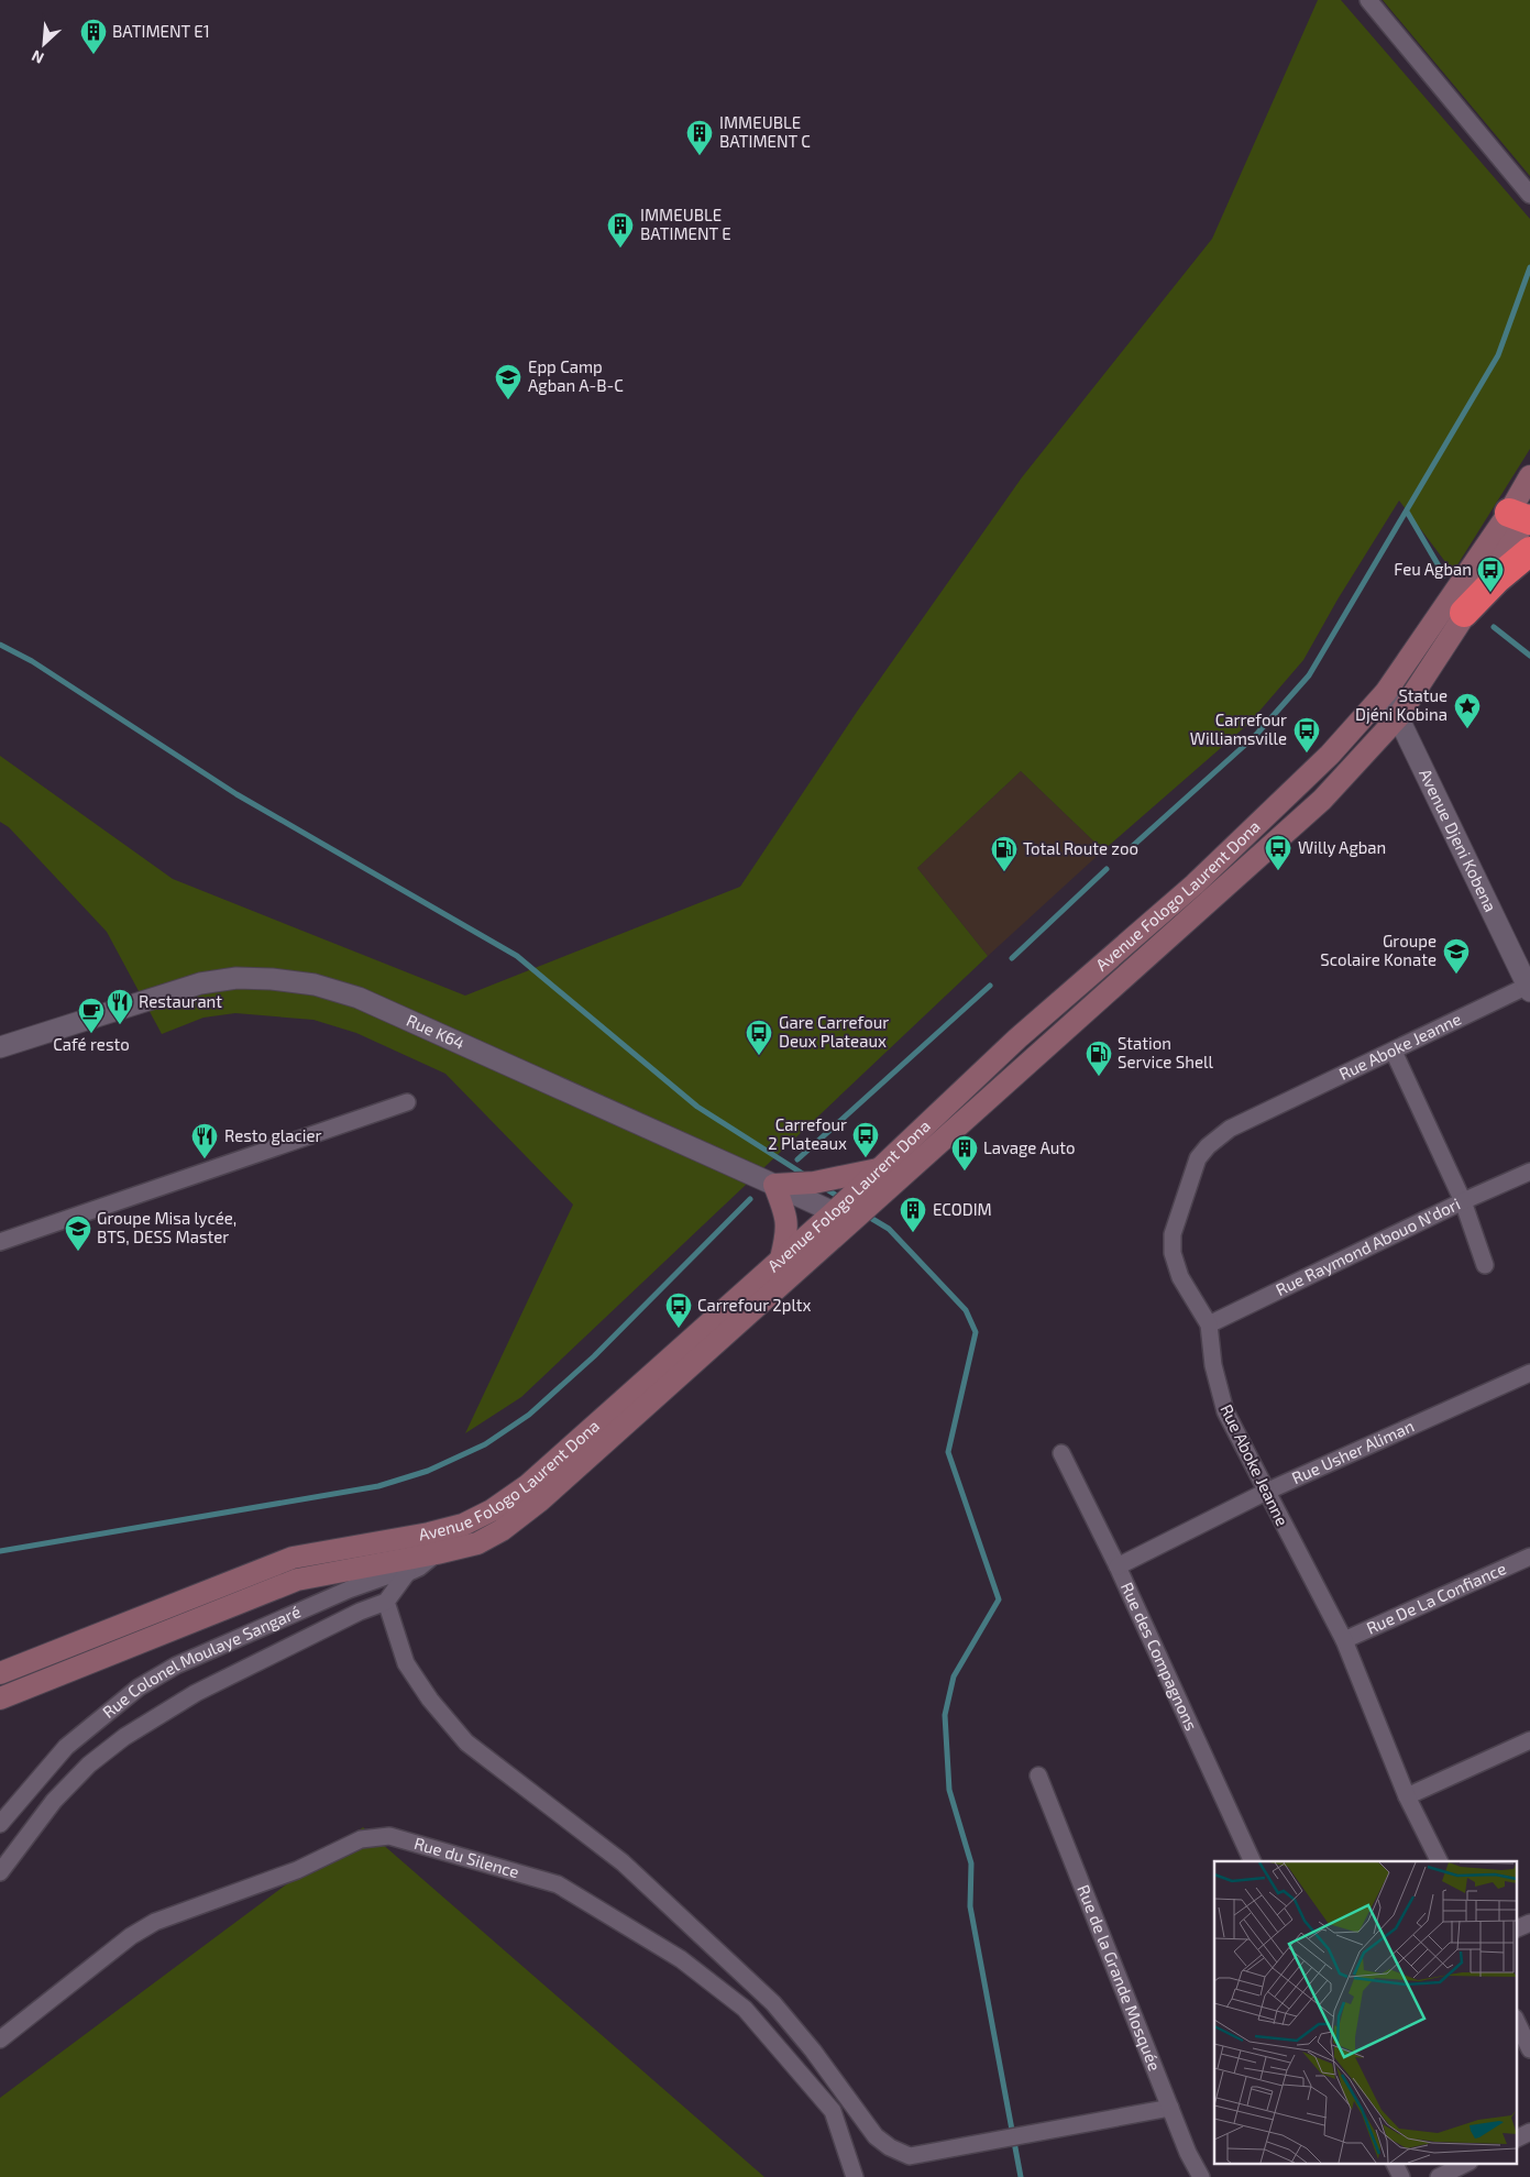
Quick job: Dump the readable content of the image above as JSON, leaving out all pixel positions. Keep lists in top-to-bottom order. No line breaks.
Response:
{"streets":{"main road":["Avenue Fologo Laurent Dona"],"street":["Avenue Djeni Kobena","Rue K64","Rue Aboke Jeanne","Rue Raymond Abouo N'dori","Rue Usher Aliman","Rue De La Confiance","Rue des Compagnons","Rue Colonel Moulaye Sangaré","Rue du Silence","Rue de la Grande Mosquée"]},"crossings":[["Avenue Djeni Kobena","Avenue Fologo Laurent Dona"],["Avenue Djeni Kobena","Rue Aboke Jeanne"],["Avenue Fologo Laurent Dona","Rue K64"],["Avenue Fologo Laurent Dona","Rue Colonel Moulaye Sangaré"],["Rue Aboke Jeanne","Rue Raymond Abouo N'dori"],["Rue Aboke Jeanne","Rue Usher Aliman"],["Rue Aboke Jeanne","Rue De La Confiance"],["Rue Usher Aliman","Rue des Compagnons"]],"places":{"building":["BATIMENT E1","IMMEUBLE BATIMENT C","IMMEUBLE BATIMENT E","Lavage Auto","ECODIM"],"school or university":["Epp Camp Agban A-B-C","Groupe Scolaire Konate","Groupe Misa lycée, BTS, DESS Master"],"bus stop":["Feu Agban","Carrefour Williamsville","Willy Agban","Gare Carrefour Deux Plateaux","Carrefour 2 Plateaux","Carrefour 2pltx"],"place":["Statue Djéni Kobina"],"fuel station":["Total Route zoo","Station Service Shell"],"restaurant":["Restaurant","Resto glacier"],"cafe":["Café resto"]},"north":"bottom left"}
